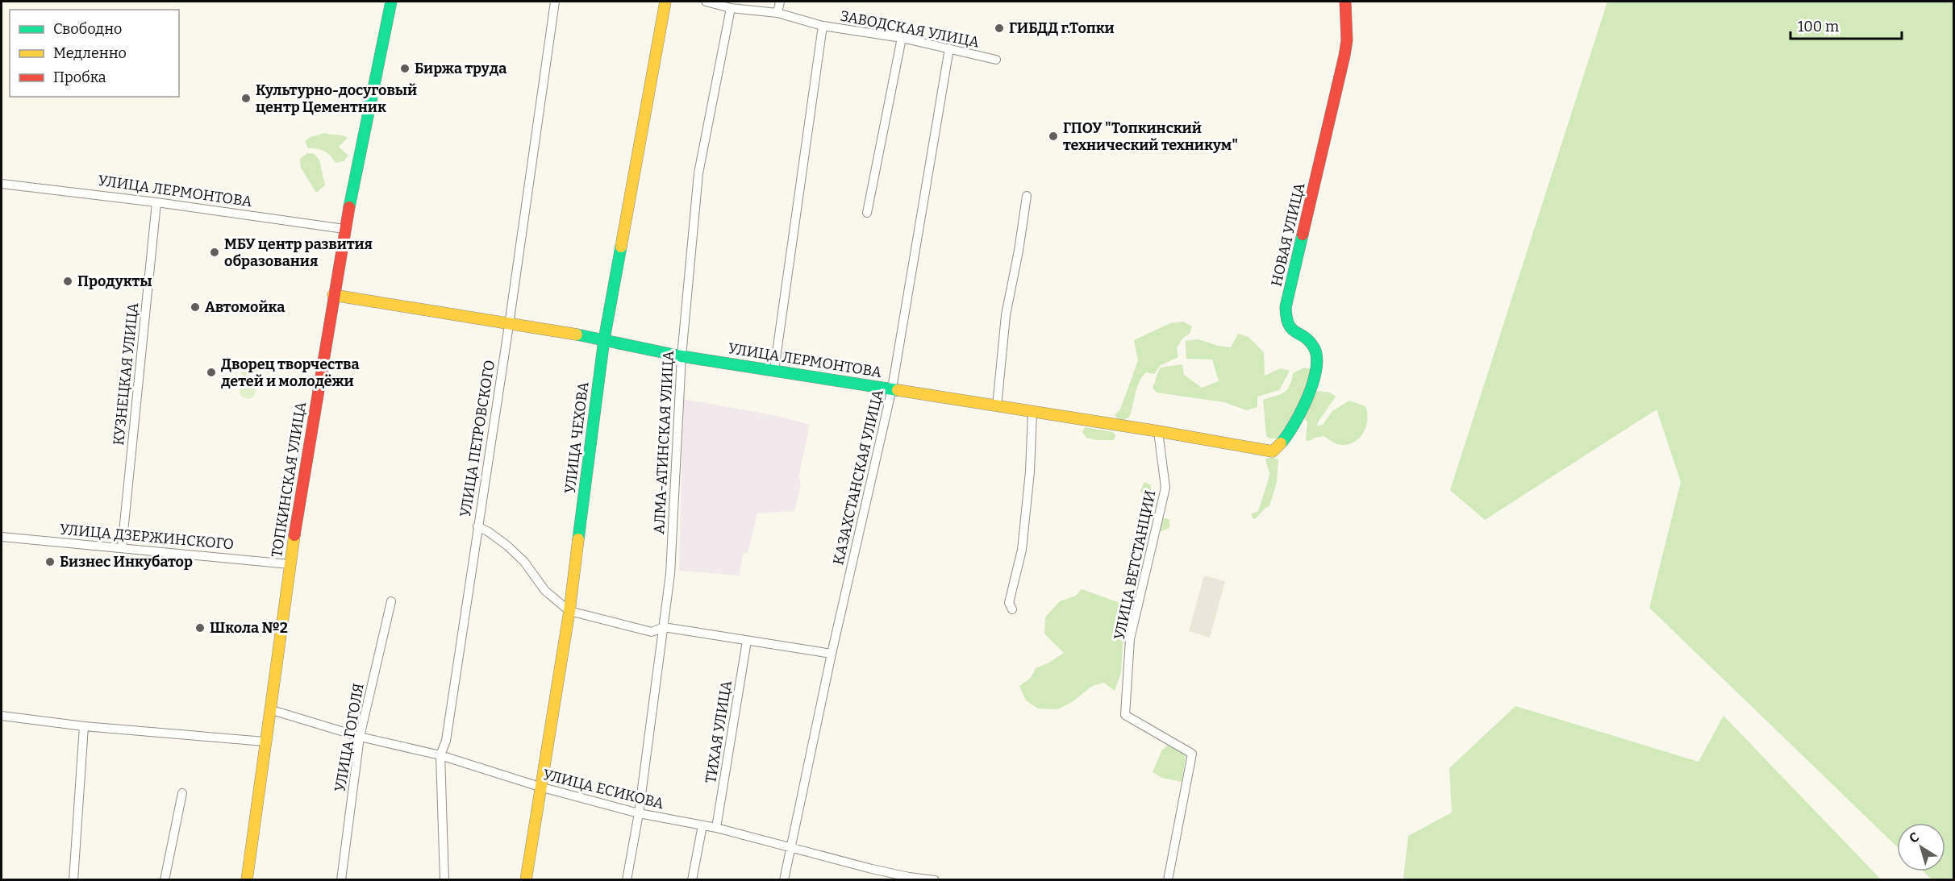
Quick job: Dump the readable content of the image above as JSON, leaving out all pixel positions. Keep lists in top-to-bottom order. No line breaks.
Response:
{"streets":{"street":["ЗАВОДСКАЯ УЛИЦА","УЛИЦА ЛЕРМОНТОВА","НОВАЯ УЛИЦА","КУЗНЕЦКАЯ УЛИЦА","УЛИЦА ЧЕХОВА","УЛИЦА ПЕТРОВСКОГО","АЛМА-АТИНСКАЯ УЛИЦА","КАЗАХСТАНСКАЯ УЛИЦА","ТОПКИНСКАЯ УЛИЦА","УЛИЦА ДЗЕРЖИНСКОГО","УЛИЦА ВЕТСТАНЦИИ","ТИХАЯ УЛИЦА","УЛИЦА ГОГОЛЯ","УЛИЦА ЕСИКОВА"]},"crossings":[["ЗАВОДСКАЯ УЛИЦА","АЛМА-АТИНСКАЯ УЛИЦА"],["ЗАВОДСКАЯ УЛИЦА","КАЗАХСТАНСКАЯ УЛИЦА"],["УЛИЦА ЛЕРМОНТОВА","НОВАЯ УЛИЦА"],["УЛИЦА ЛЕРМОНТОВА","КУЗНЕЦКАЯ УЛИЦА"],["УЛИЦА ЛЕРМОНТОВА","УЛИЦА ЧЕХОВА"],["УЛИЦА ЛЕРМОНТОВА","УЛИЦА ПЕТРОВСКОГО"],["УЛИЦА ЛЕРМОНТОВА","АЛМА-АТИНСКАЯ УЛИЦА"],["УЛИЦА ЛЕРМОНТОВА","КАЗАХСТАНСКАЯ УЛИЦА"],["УЛИЦА ЛЕРМОНТОВА","ТОПКИНСКАЯ УЛИЦА"],["УЛИЦА ЛЕРМОНТОВА","УЛИЦА ВЕТСТАНЦИИ"],["КУЗНЕЦКАЯ УЛИЦА","УЛИЦА ДЗЕРЖИНСКОГО"],["УЛИЦА ЧЕХОВА","УЛИЦА ЕСИКОВА"],["УЛИЦА ПЕТРОВСКОГО","УЛИЦА ЕСИКОВА"],["АЛМА-АТИНСКАЯ УЛИЦА","УЛИЦА ЕСИКОВА"],["КАЗАХСТАНСКАЯ УЛИЦА","УЛИЦА ЕСИКОВА"],["ТОПКИНСКАЯ УЛИЦА","УЛИЦА ДЗЕРЖИНСКОГО"],["ТОПКИНСКАЯ УЛИЦА","УЛИЦА ЕСИКОВА"],["ТИХАЯ УЛИЦА","УЛИЦА ЕСИКОВА"],["УЛИЦА ГОГОЛЯ","УЛИЦА ЕСИКОВА"]],"places":["ГИБДД г.Топки","Биржа труда","Культурно-досуговый центр Цементник","ГПОУ \"Топкинский технический техникум\"","МБУ центр развития образования","Продукты","Автомойка","Дворец творчества детей и молодёжи","Бизнес Инкубатор","Школа №2"],"legend":["Свободно","Медленно","Пробка"],"scale_bar":"100 m","north":"top left"}
